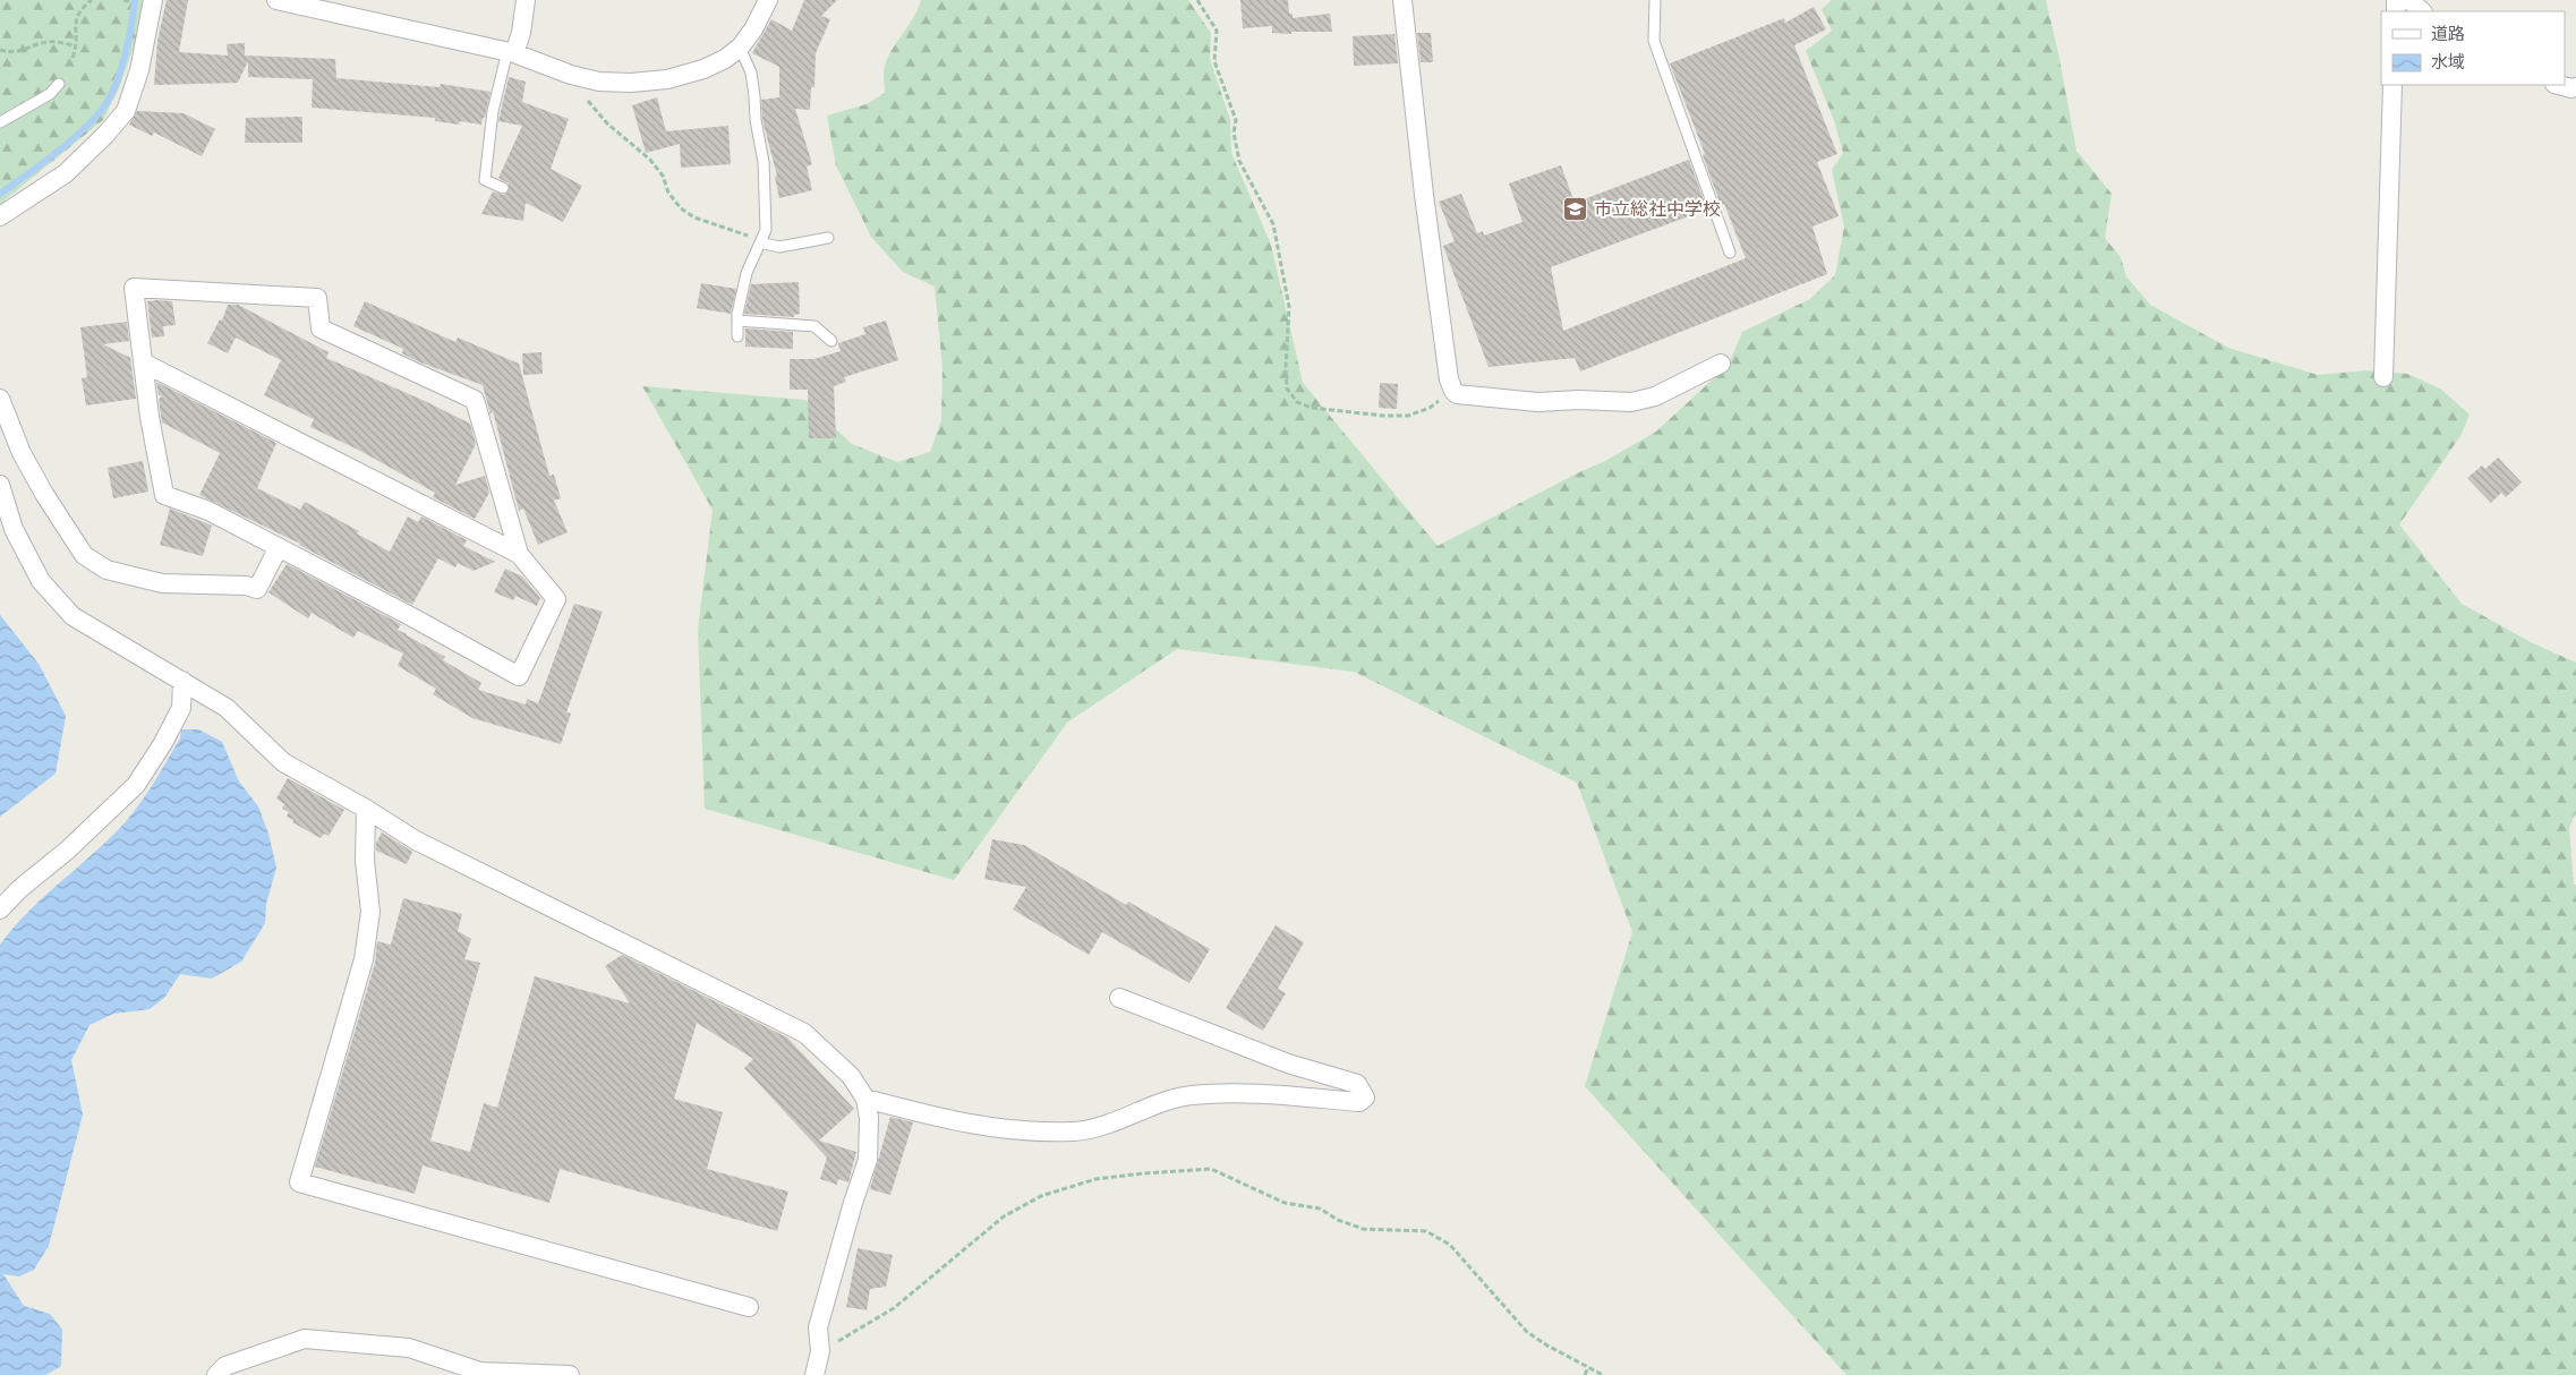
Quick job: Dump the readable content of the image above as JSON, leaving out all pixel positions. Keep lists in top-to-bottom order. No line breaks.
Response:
{"places":{"school or university":["市立総社中学校"]},"legend":["道路","水域"]}
